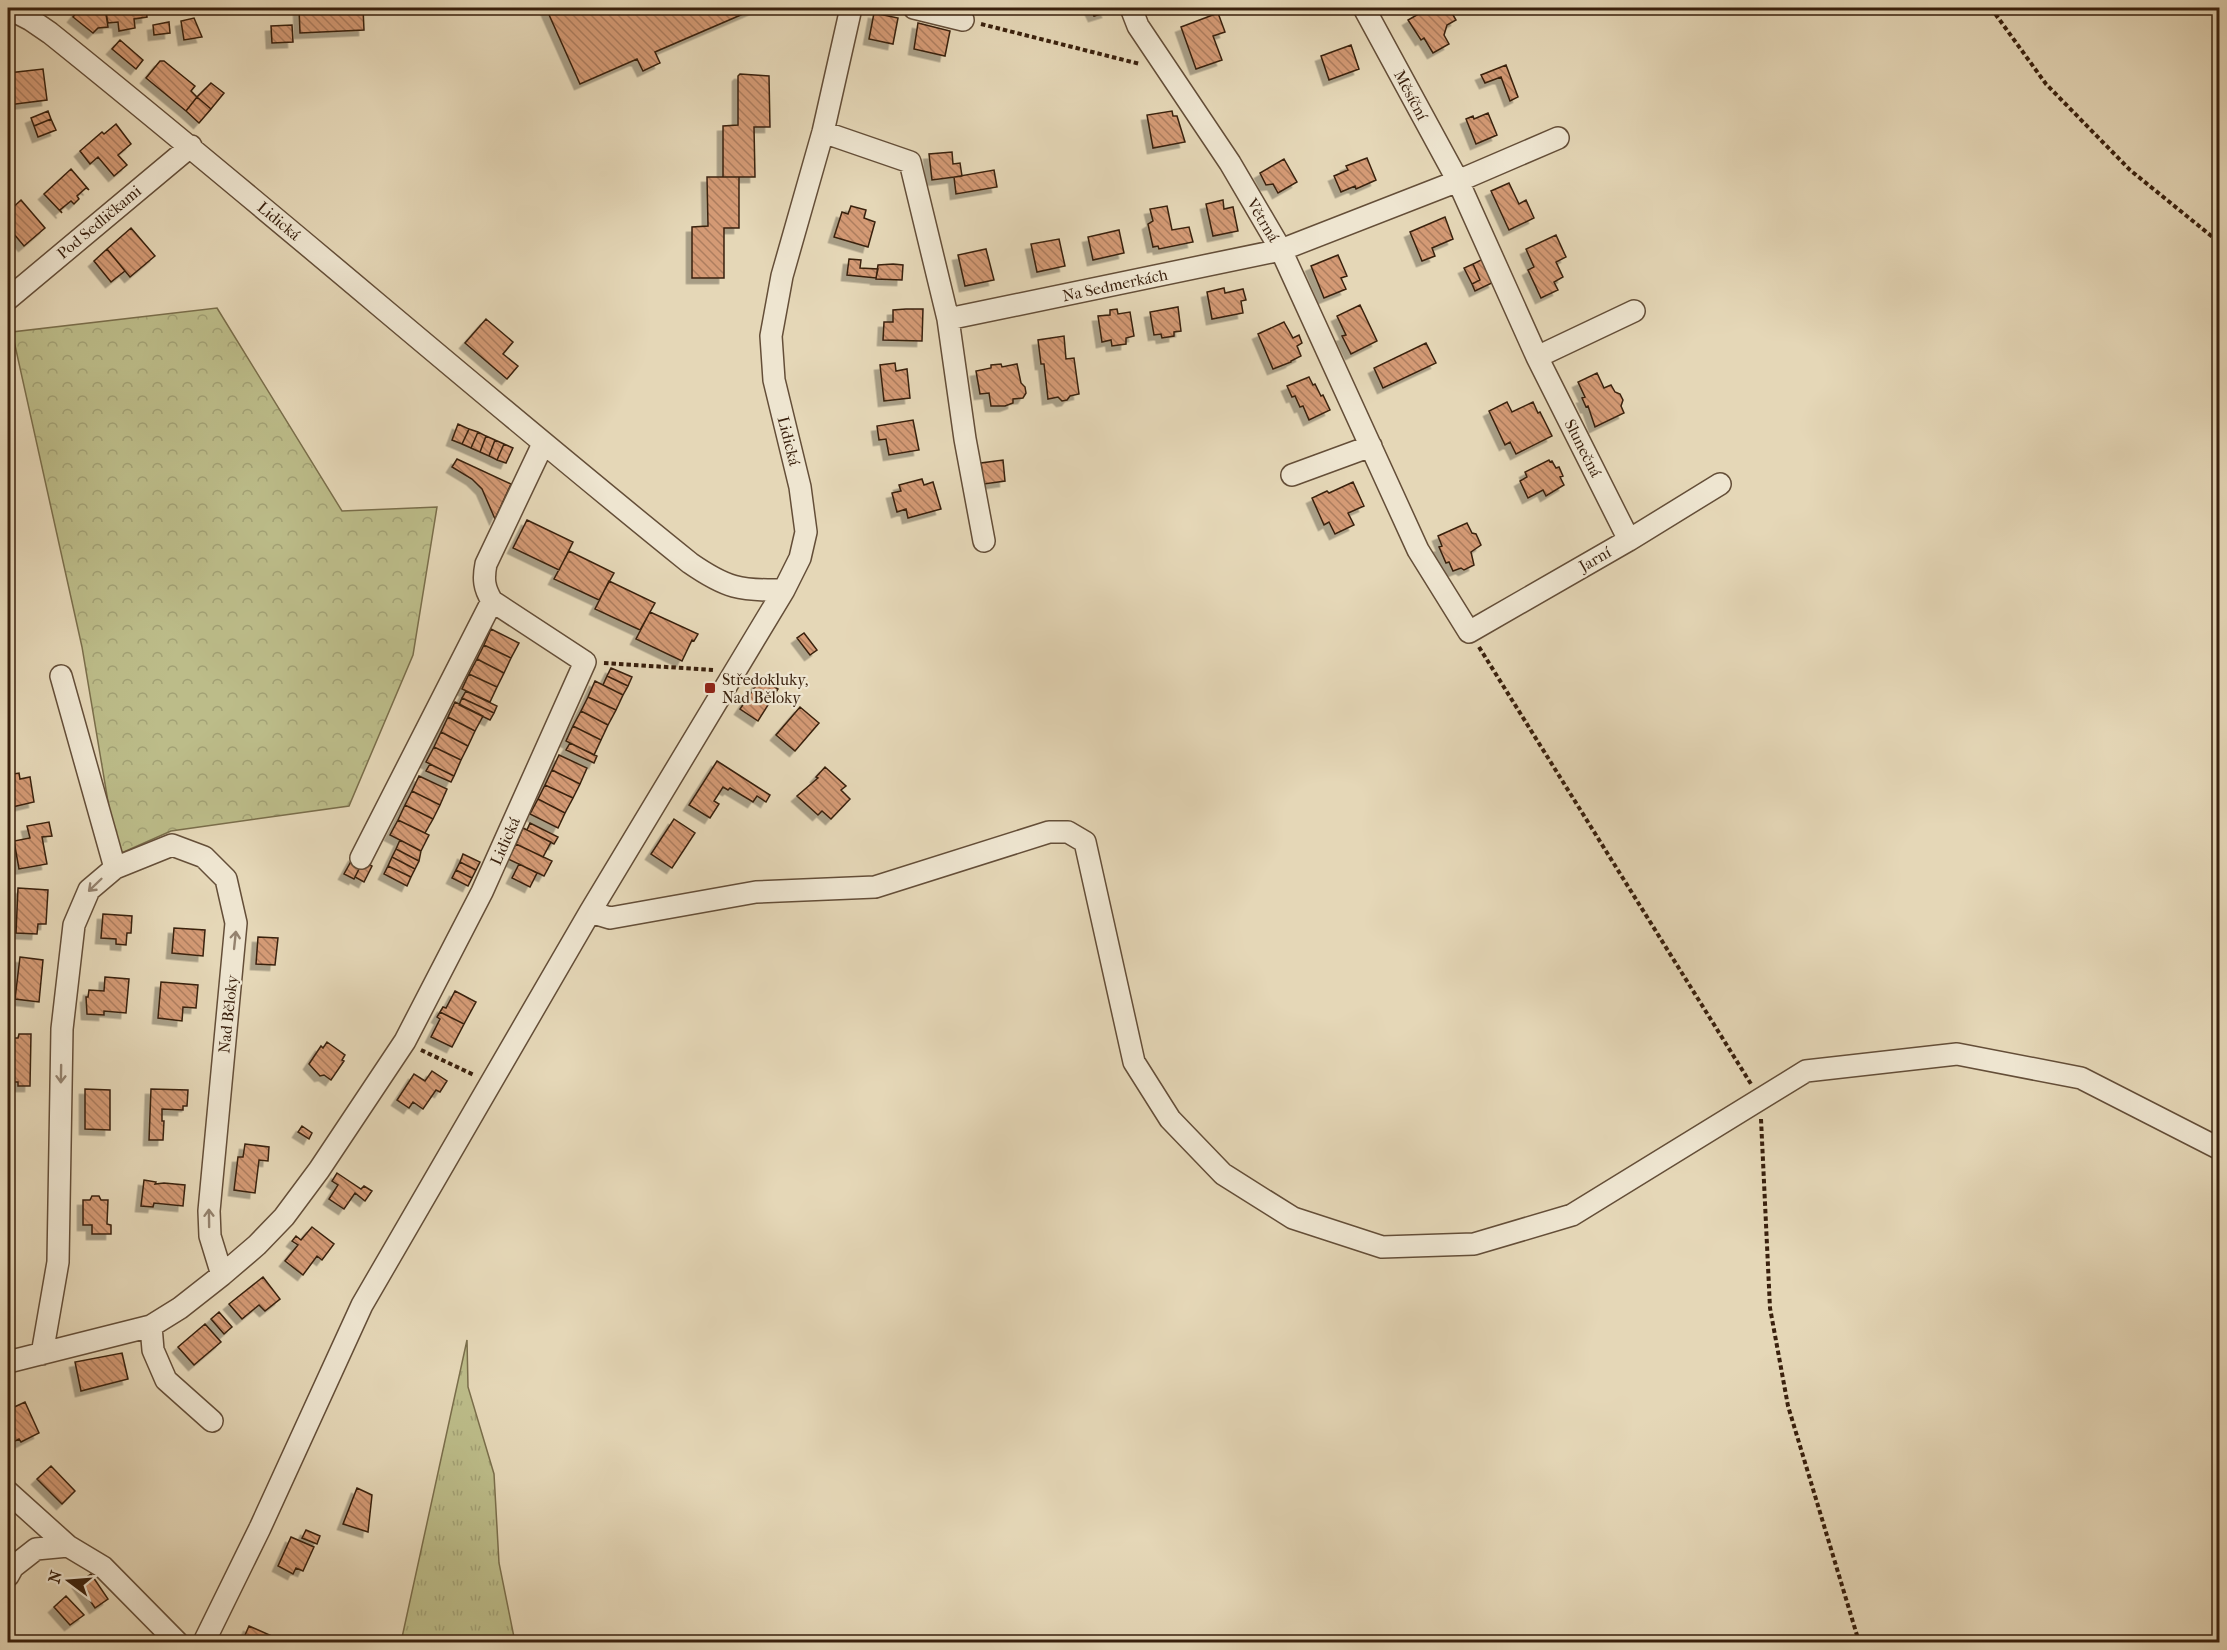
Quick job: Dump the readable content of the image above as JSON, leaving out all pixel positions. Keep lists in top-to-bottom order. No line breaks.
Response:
{"streets":{"street":["Měsíční","Větrná","Lidická","Pod Sedličkami","Na Sedmerkách","Slunečná","Jarní","Nad Běloky"]},"crossings":[["Měsíční","Slunečná"],["Větrná","Na Sedmerkách"],["Větrná","Jarní"],["Lidická","Pod Sedličkami"],["Slunečná","Jarní"]],"places":{"transit":["Středokluky, Nad Běloky"]},"north":"left"}
